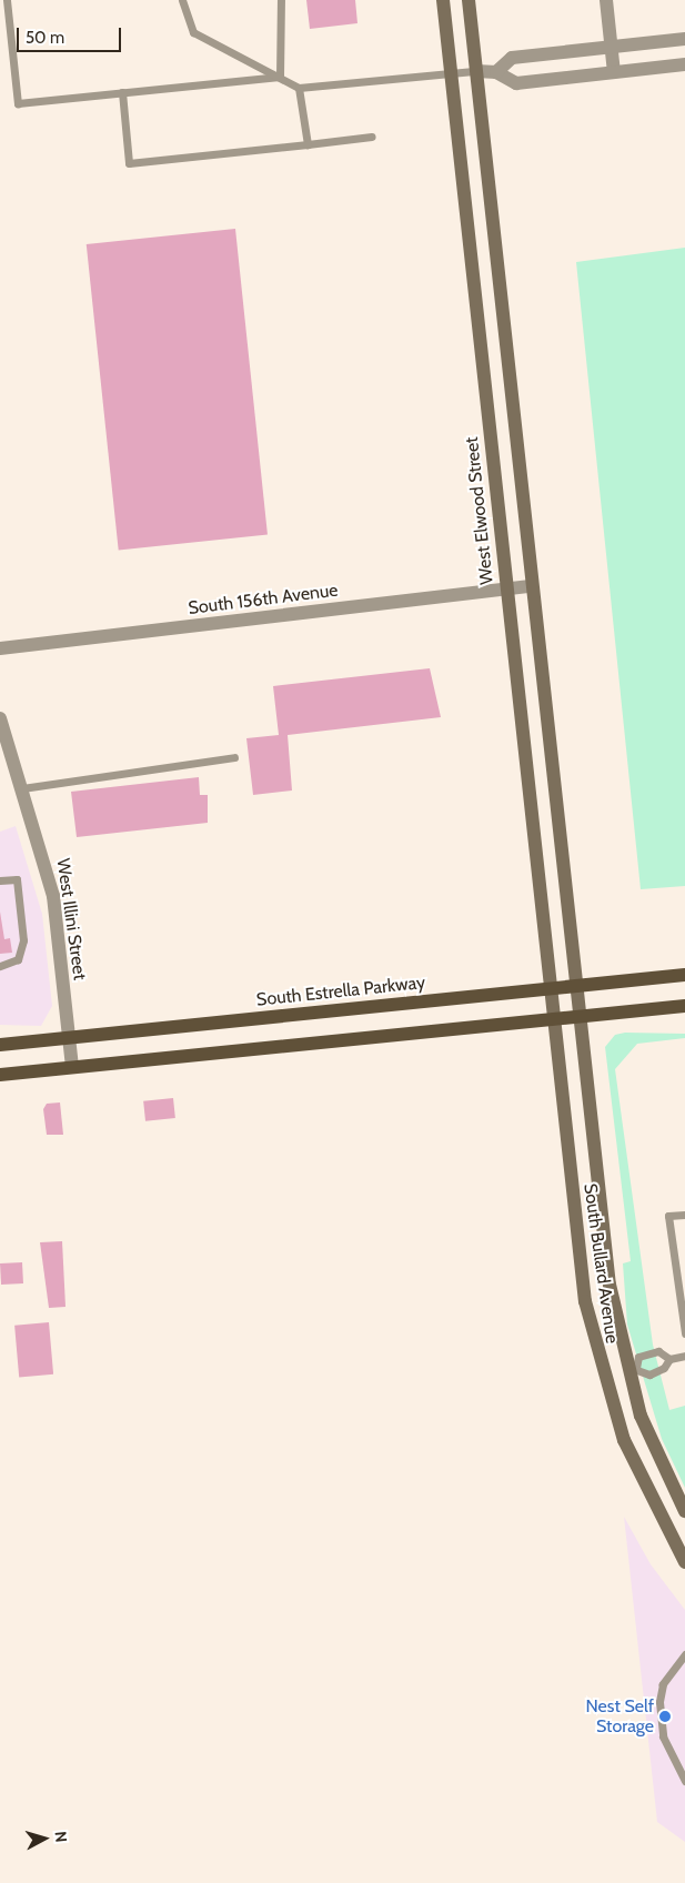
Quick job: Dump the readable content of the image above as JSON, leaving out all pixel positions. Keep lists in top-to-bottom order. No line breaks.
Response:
{"streets":{"main road":["West Elwood Street","South Estrella Parkway","South Bullard Avenue"],"street":["South 156th Avenue","West Illini Street"]},"crossings":[["West Elwood Street","South 156th Avenue"],["West Elwood Street","South Estrella Parkway"],["West Elwood Street","South Bullard Avenue"],["West Illini Street","South Estrella Parkway"]],"places":["Nest Self Storage"],"scale_bar":"50 m","north":"right"}
